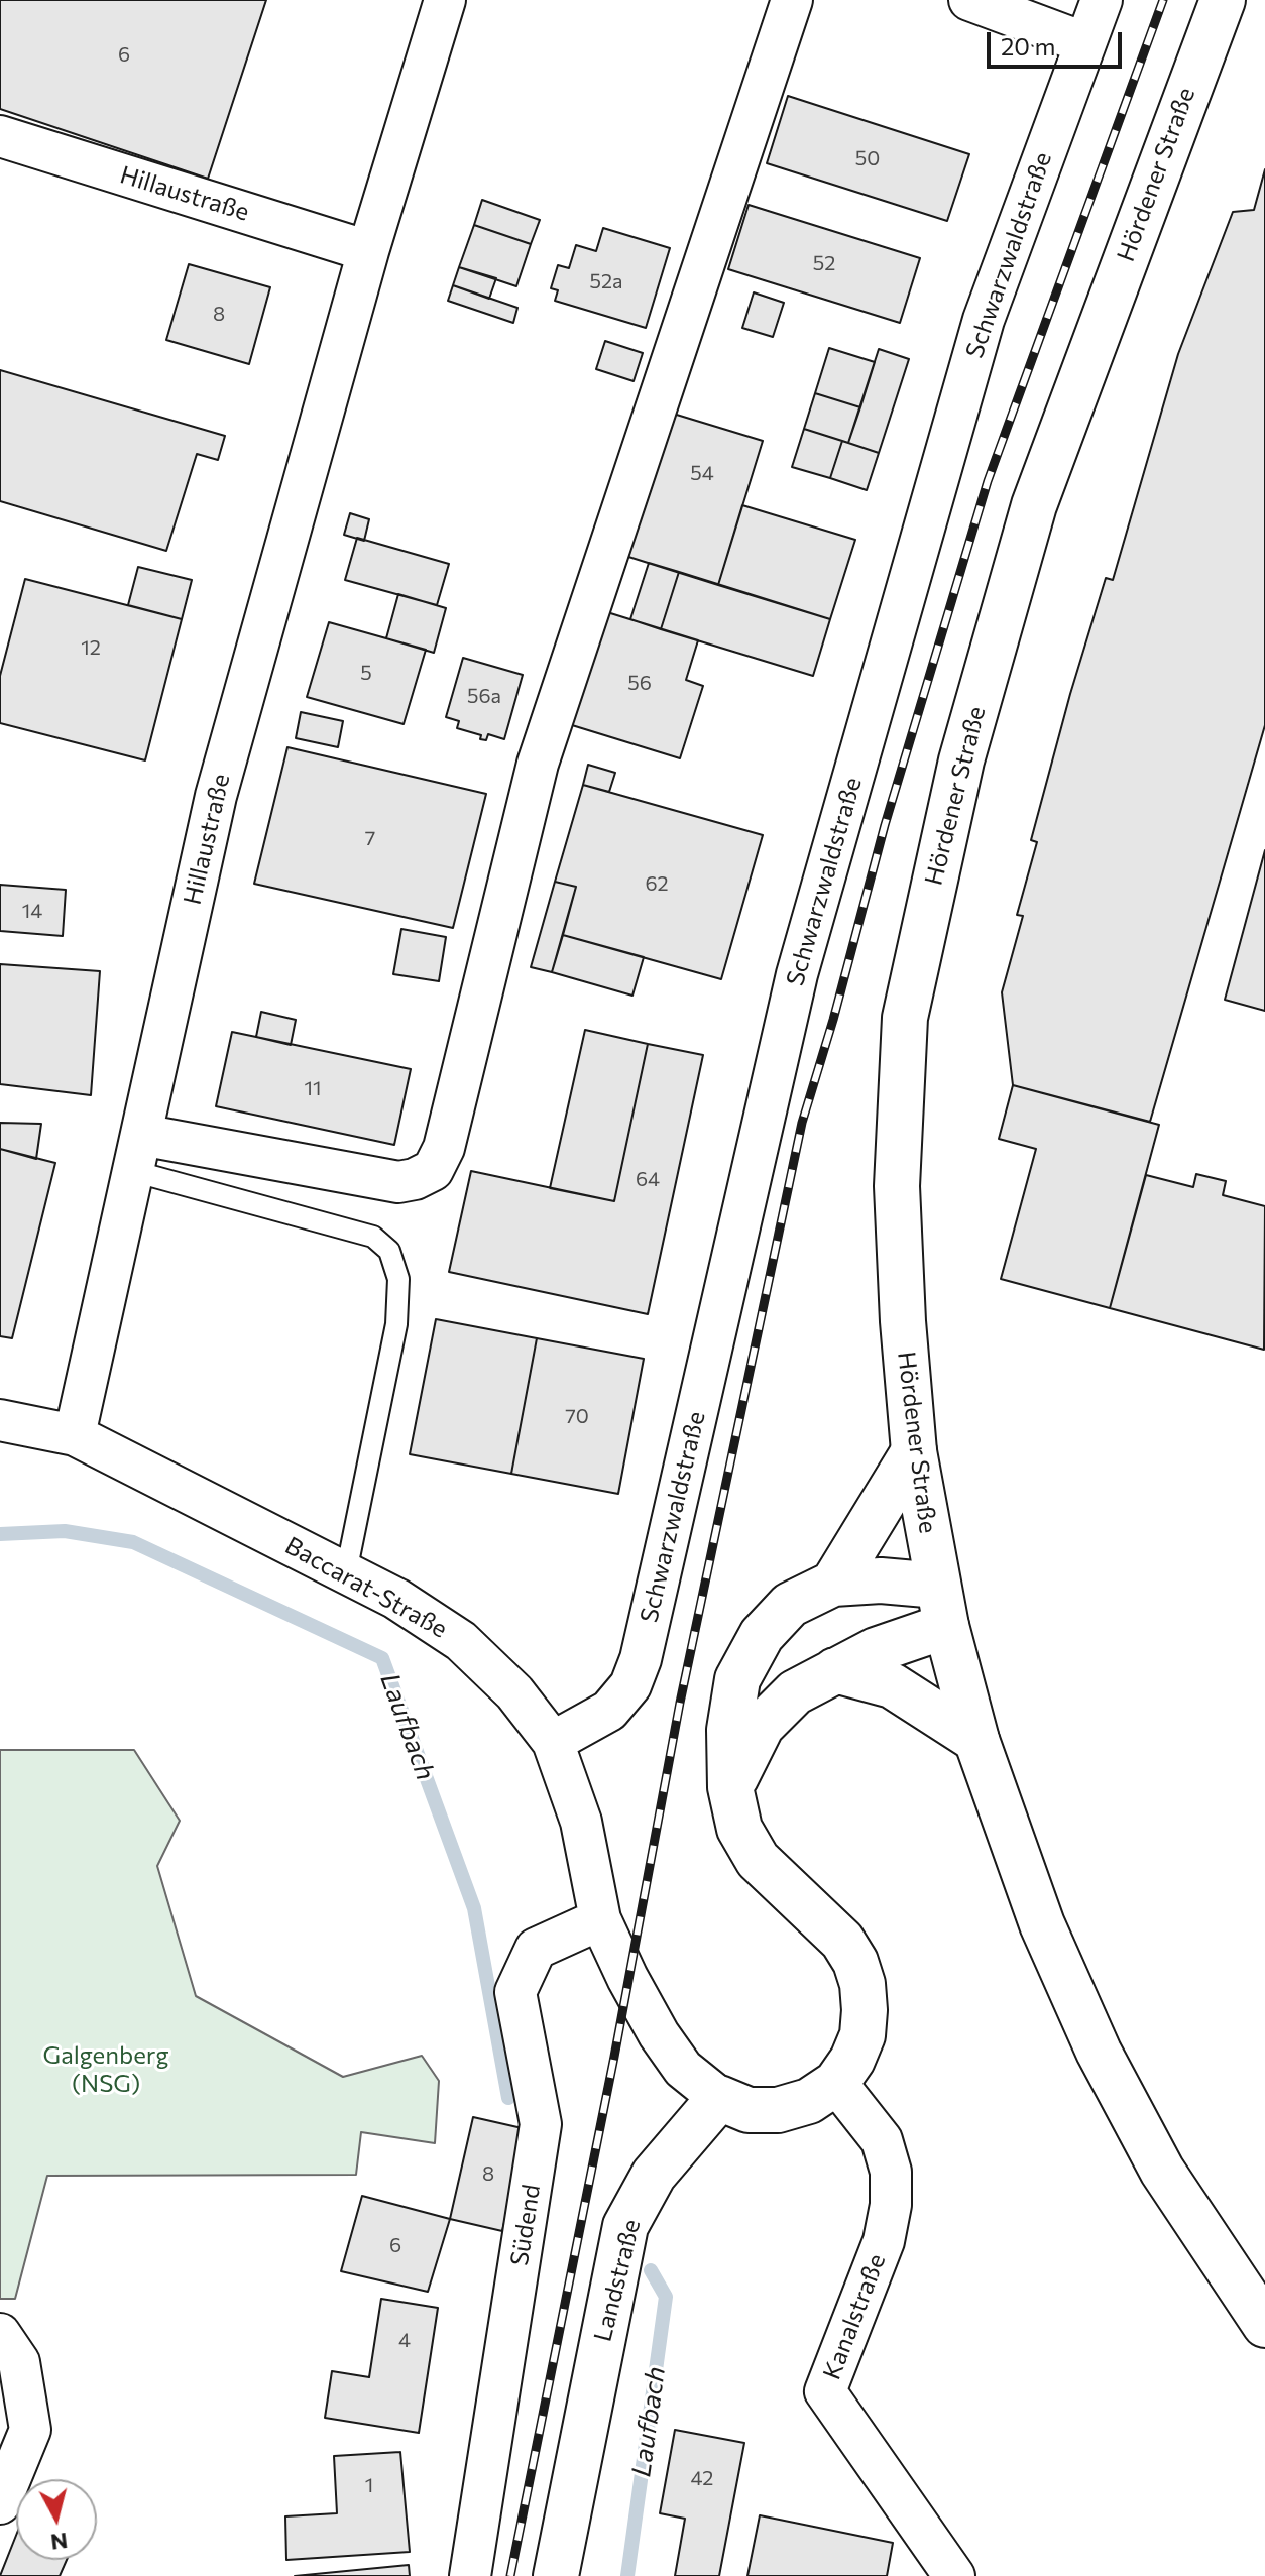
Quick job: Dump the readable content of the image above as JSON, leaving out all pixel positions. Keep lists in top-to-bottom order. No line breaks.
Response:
{"streets":{"main road":["Hördener Straße","Landstraße"],"street":["Hillaustraße","Schwarzwaldstraße","Baccarat-Straße","Südend","Kanalstraße"]},"crossings":[["Hillaustraße","Baccarat-Straße"],["Schwarzwaldstraße","Baccarat-Straße"],["Baccarat-Straße","Südend"],["Baccarat-Straße","Landstraße"]],"water":["Laufbach"],"parks":["Galgenberg (NSG)"],"house_numbers":["6","50","52","52a","8","54","12","5","56","56a","7","62","14","11","64","70","8","6","4","42","1"],"scale_bar":"20 m","north":"bottom"}
